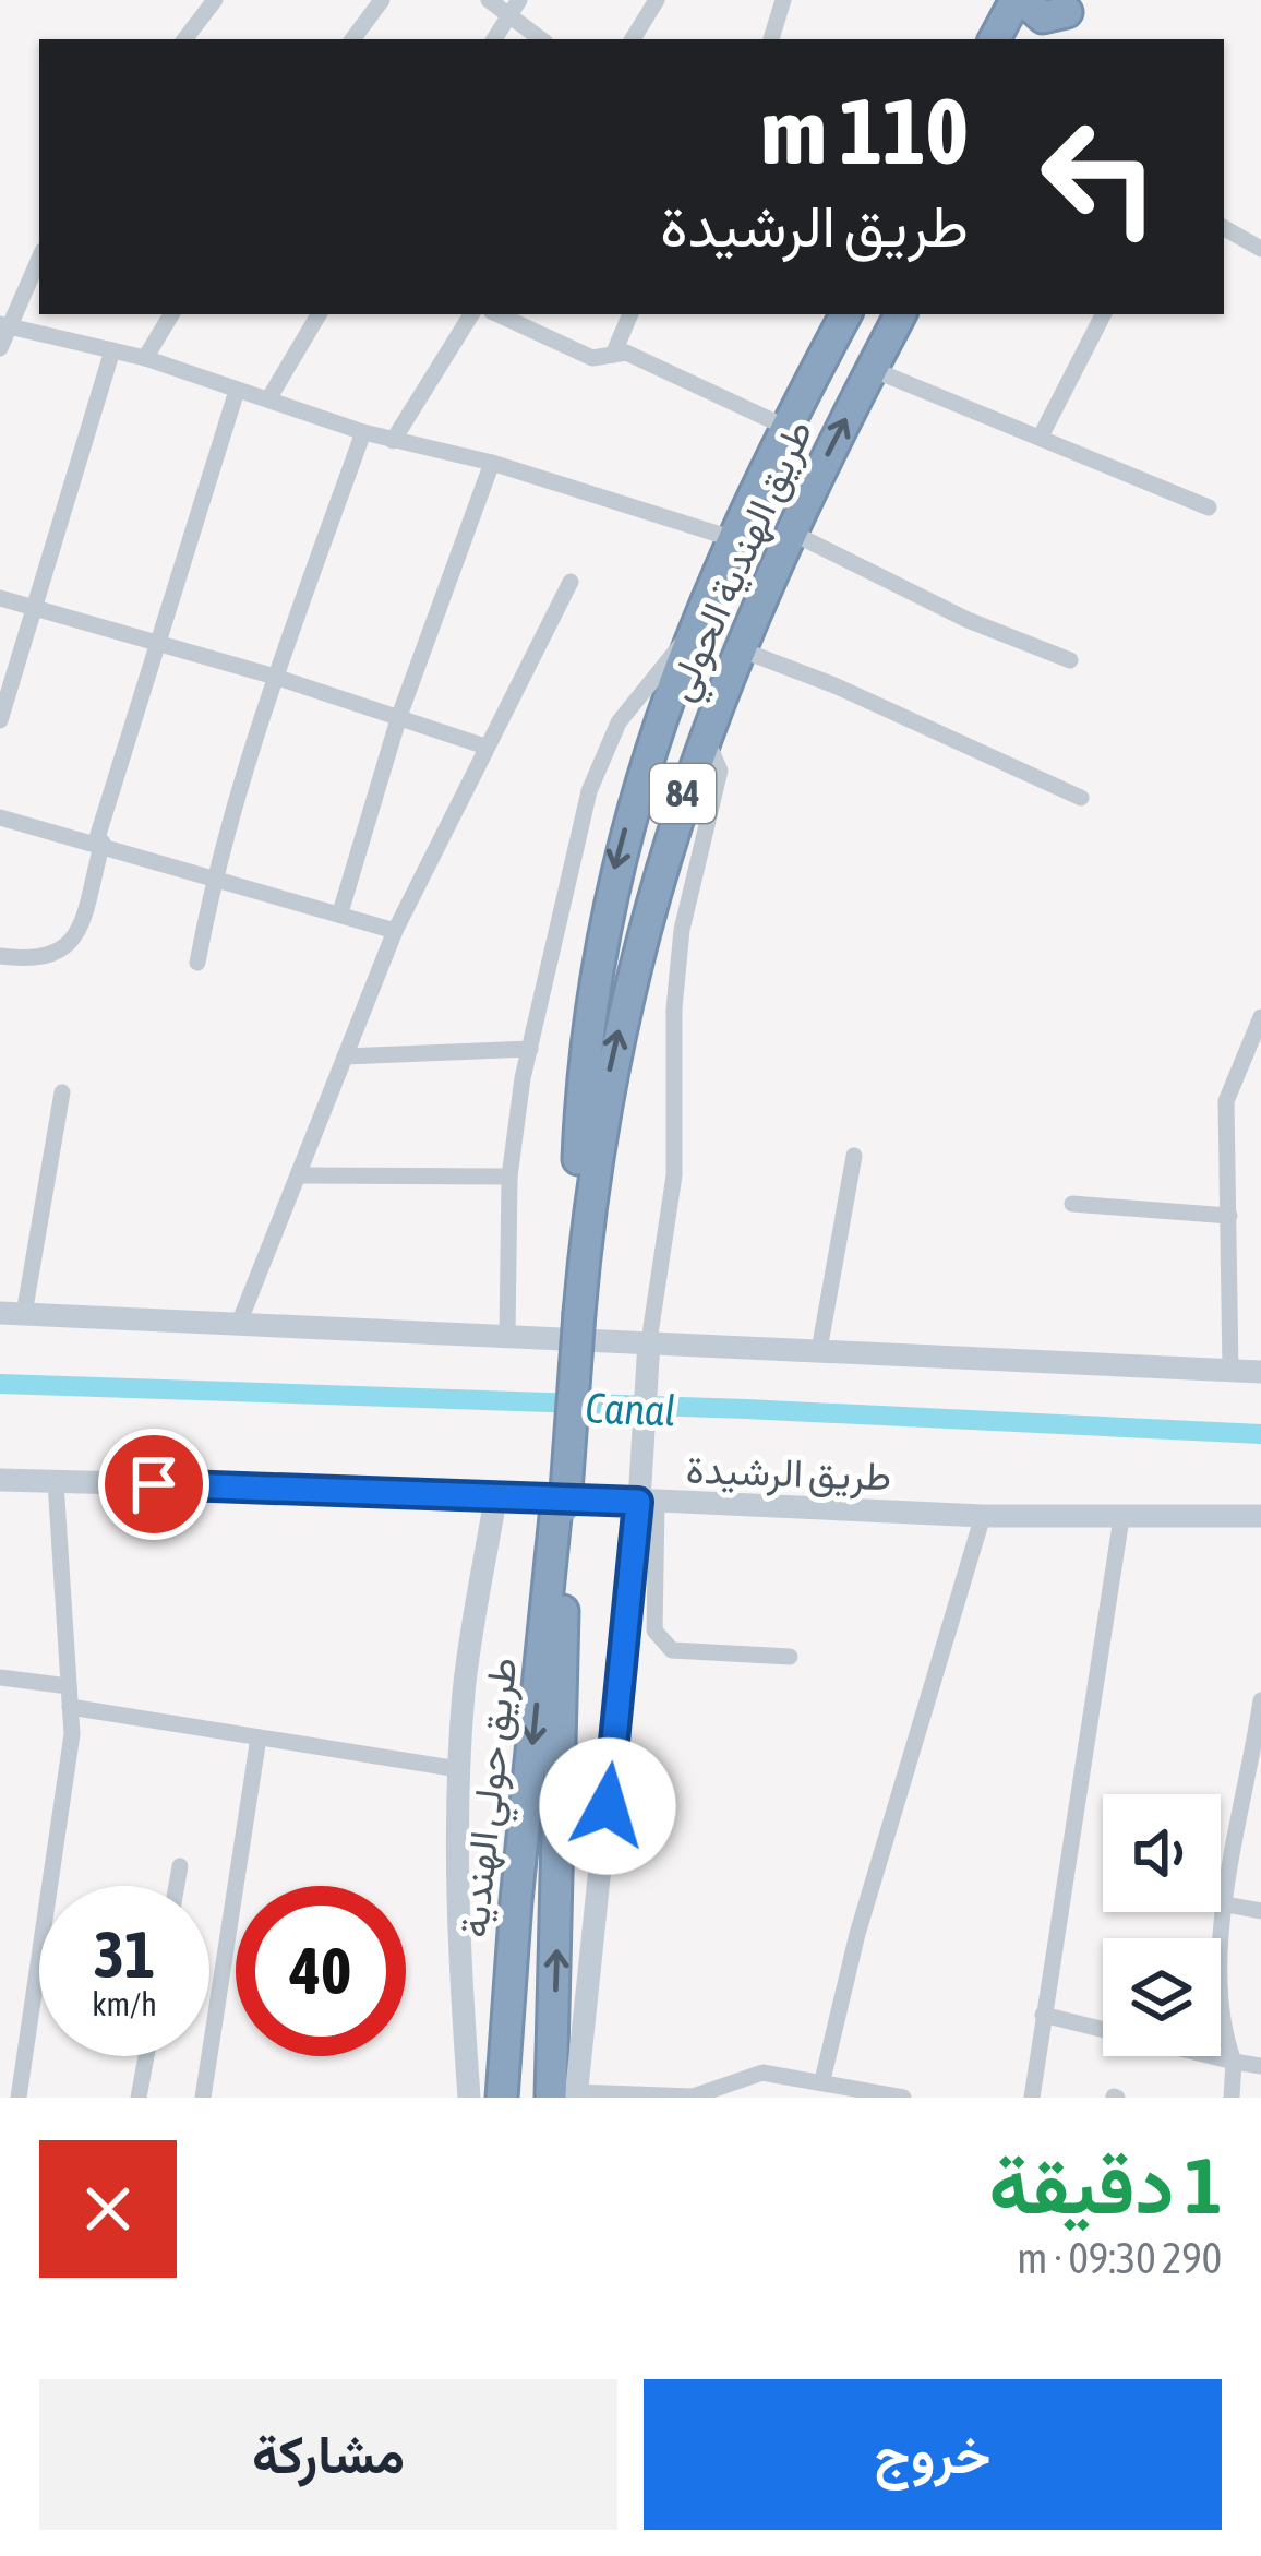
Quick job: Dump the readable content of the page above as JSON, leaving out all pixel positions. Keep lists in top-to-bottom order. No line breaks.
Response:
{"streets":{"highway":["طريق الهندية الحولي","84","طريق حولي الهندية"],"street":["طريق الرشيدة"]},"crossings":[["طريق الهندية الحولي","84"],["84","طريق حولي الهندية"]],"water":["Canal"],"page":{"turn":["110 m","طريق الرشيدة"],"speed":"31 km/h","limit":"40","heading":["1 دقيقة","290 m · 09:30"],"buttons":["خروج","مشاركة"]}}
